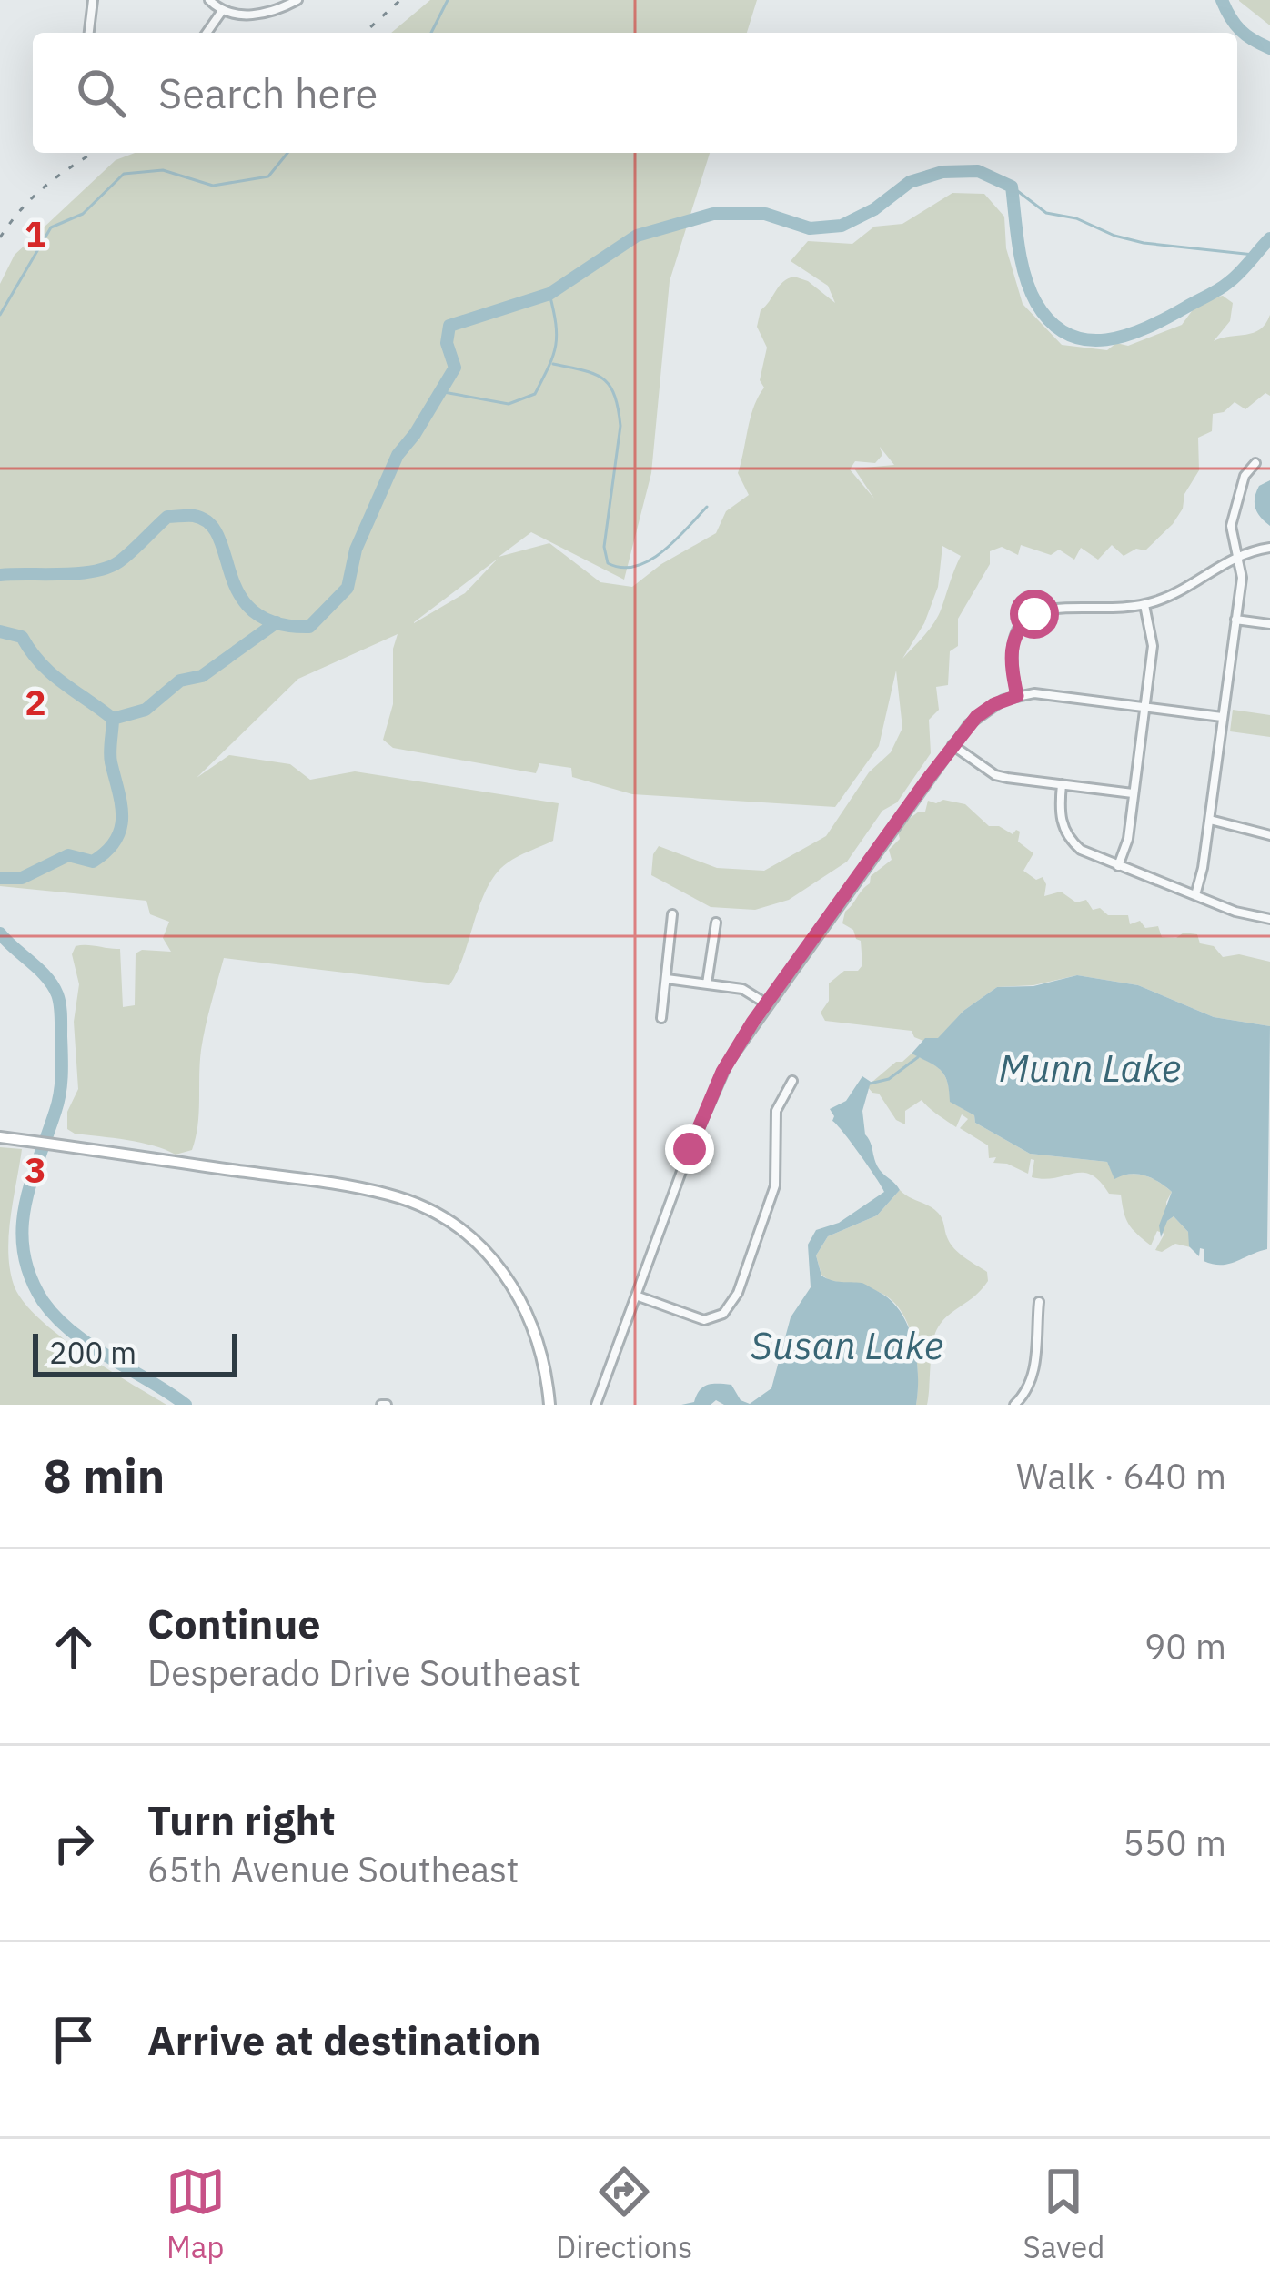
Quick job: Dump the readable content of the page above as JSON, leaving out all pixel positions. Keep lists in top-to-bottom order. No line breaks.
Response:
{"water":["Munn Lake","Susan Lake"],"scale_bar":"200 m","page":{"search":"Search here","scale":"200 m","heading":["8 min","Walk · 640 m"],"list":[["Continue","Desperado Drive Southeast","90 m"],["Turn right","65th Avenue Southeast","550 m"],"Arrive at destination"],"nav":["Map","Directions","Saved"]},"grid":{"rows":["1","2","3"]}}
